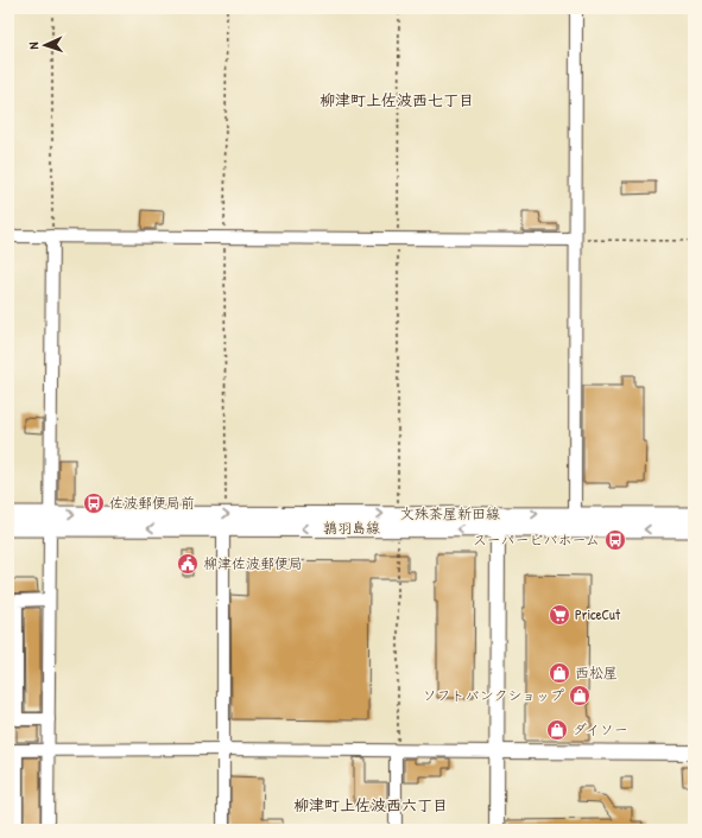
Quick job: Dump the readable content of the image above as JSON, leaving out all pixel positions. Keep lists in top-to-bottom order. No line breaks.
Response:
{"streets":{"main road":["文殊茶屋新田線","鶉羽島線"]},"crossings":[["文殊茶屋新田線","鶉羽島線"]],"one_way":["文殊茶屋新田線","鶉羽島線"],"districts":["柳津町上佐波西七丁目","柳津町上佐波西六丁目"],"places":{"bus stop":["佐波郵便局前","スーパービバホーム"],"public building":["柳津佐波郵便局"],"supermarket":["PriceCut"],"shop":["西松屋","ソフトバンクショップ","ダイソー"]},"north":"left"}
